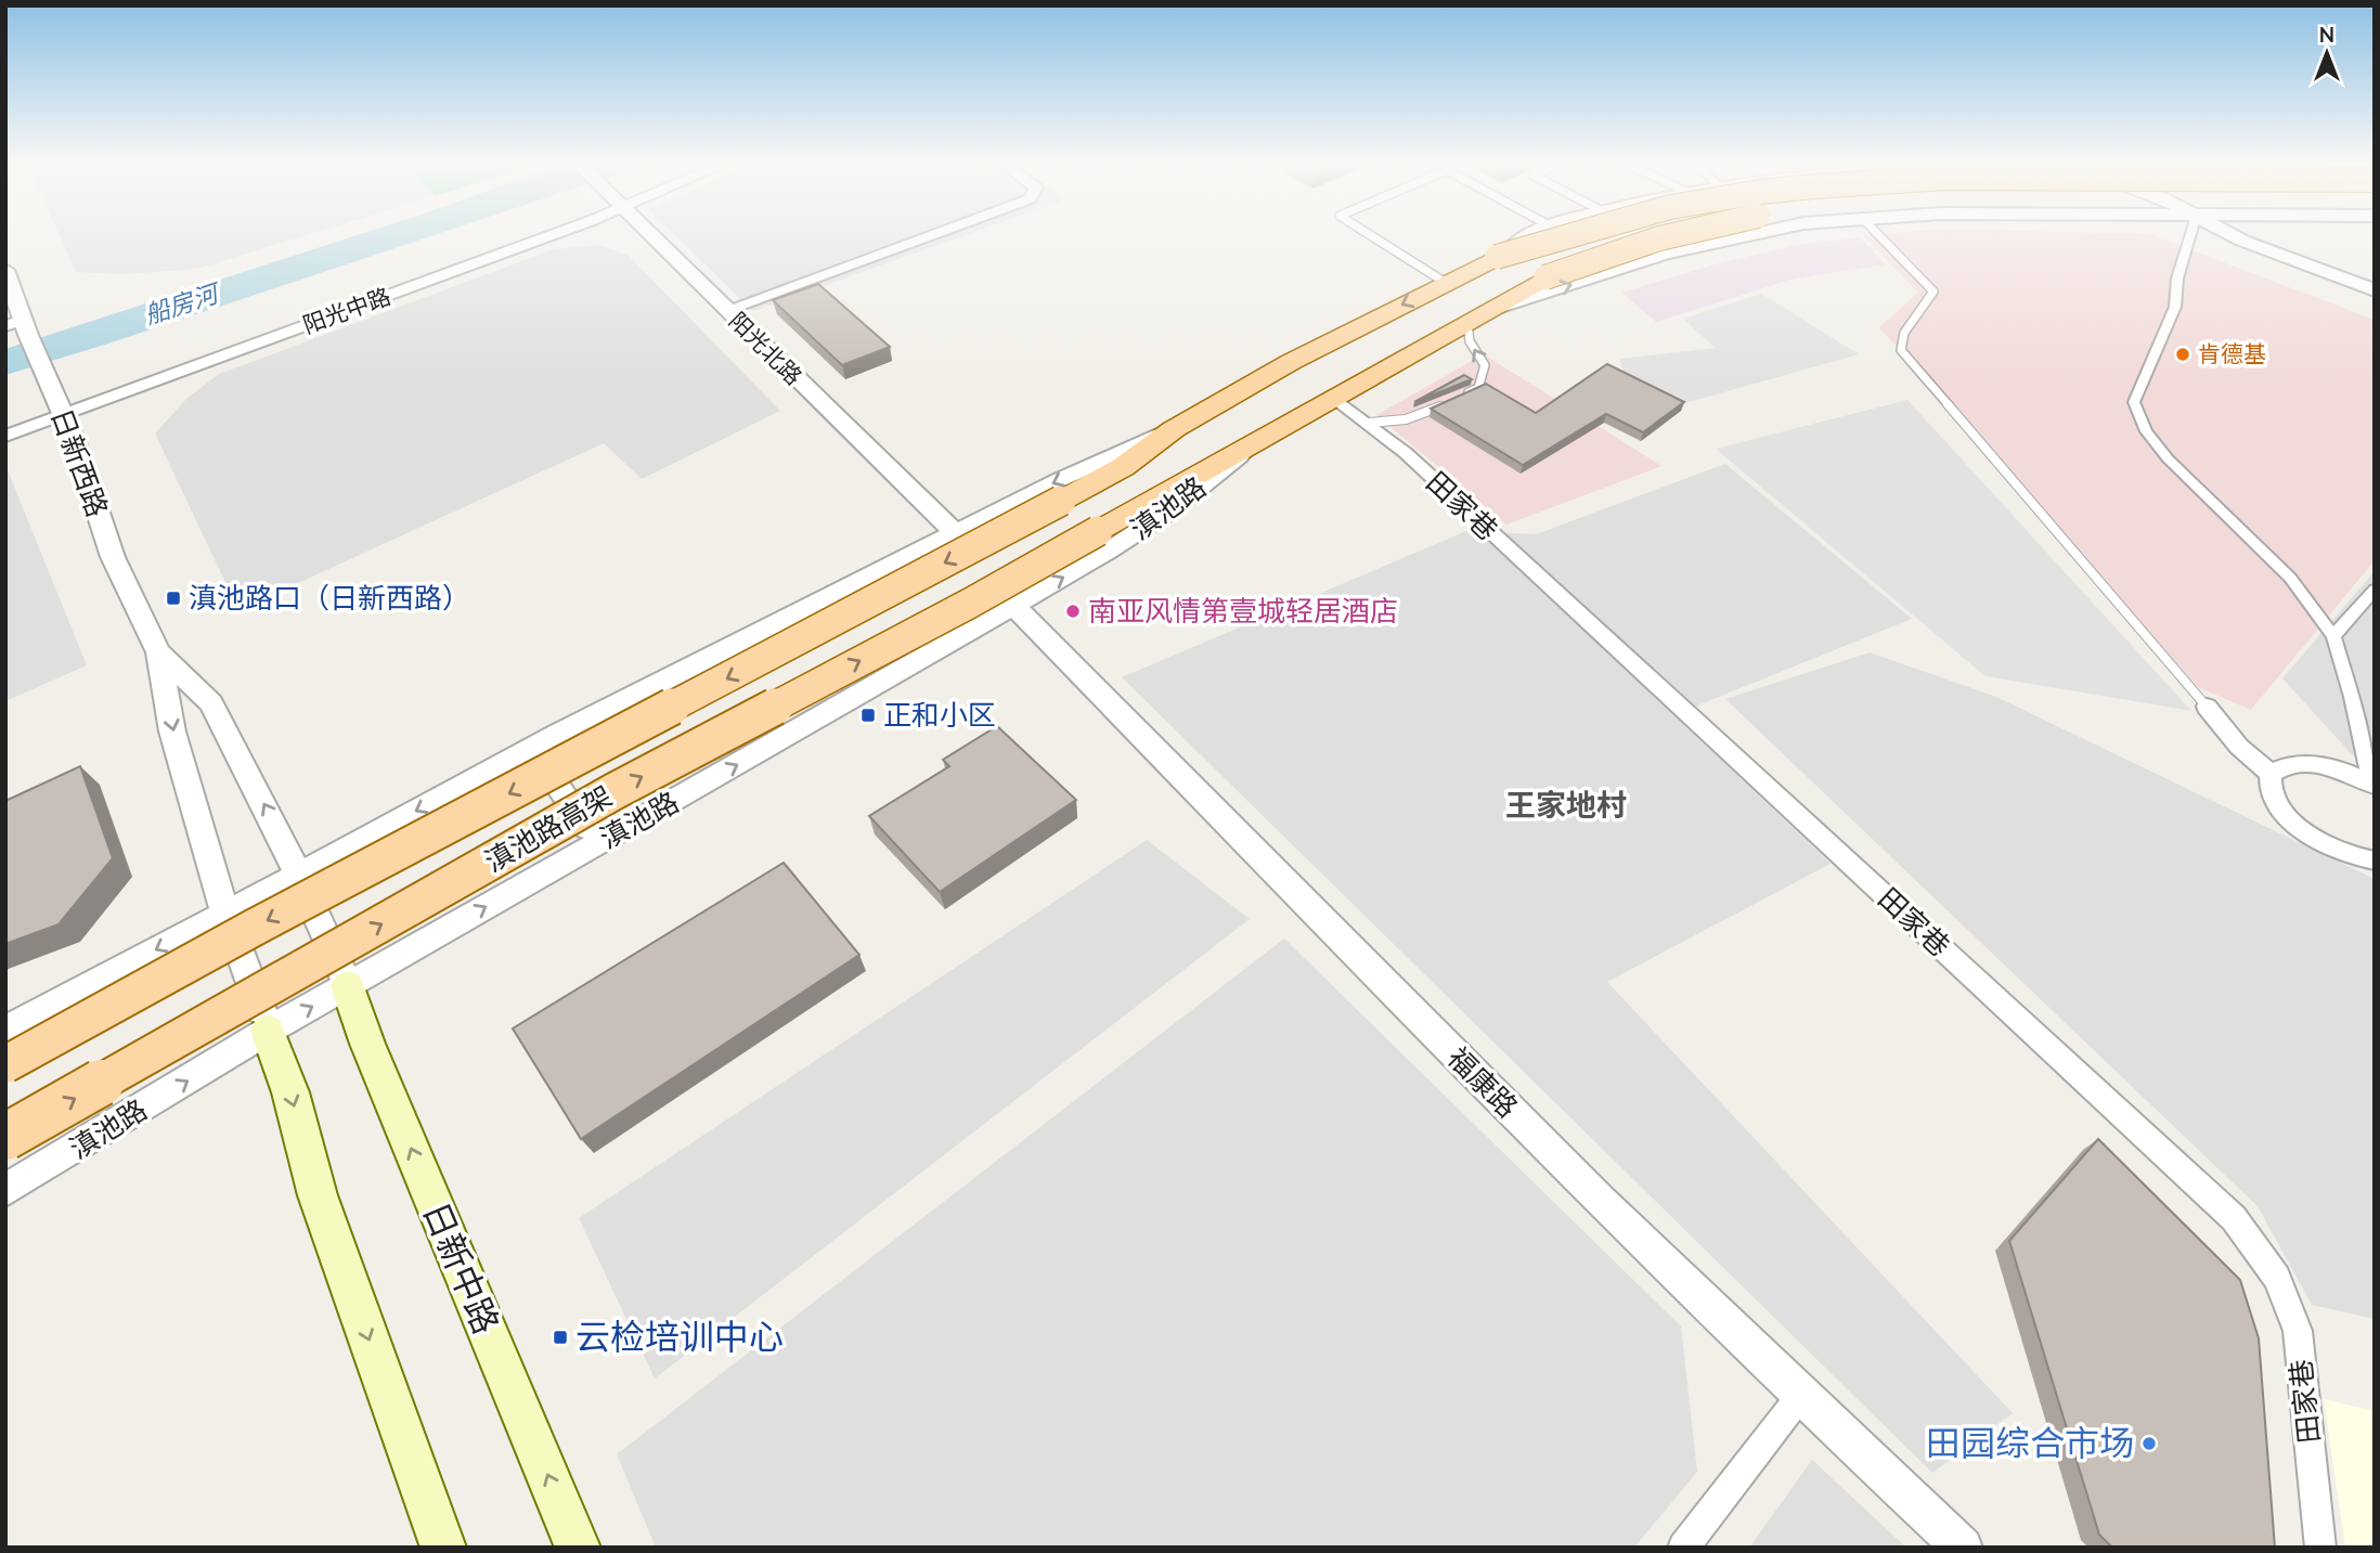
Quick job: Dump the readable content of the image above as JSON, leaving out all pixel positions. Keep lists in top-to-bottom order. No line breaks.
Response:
{"streets":{"main road":["滇池路","滇池路高架","日新中路"],"street":["阳光中路","阳光北路","日新西路","田家巷","福康路"]},"crossings":[["阳光中路","日新西路"],["日新西路","滇池路"],["日新西路","日新中路"],["田家巷","滇池路"],["滇池路","滇池路高架"],["滇池路","福康路"],["滇池路","日新中路"]],"districts":["王家地村"],"water":["船房河"],"places":{"other":["肯德基","南亚风情第壹城轻居酒店","田园综合市场"],"transit":["滇池路口（日新西路）","正和小区","云检培训中心"]},"north":"top"}
